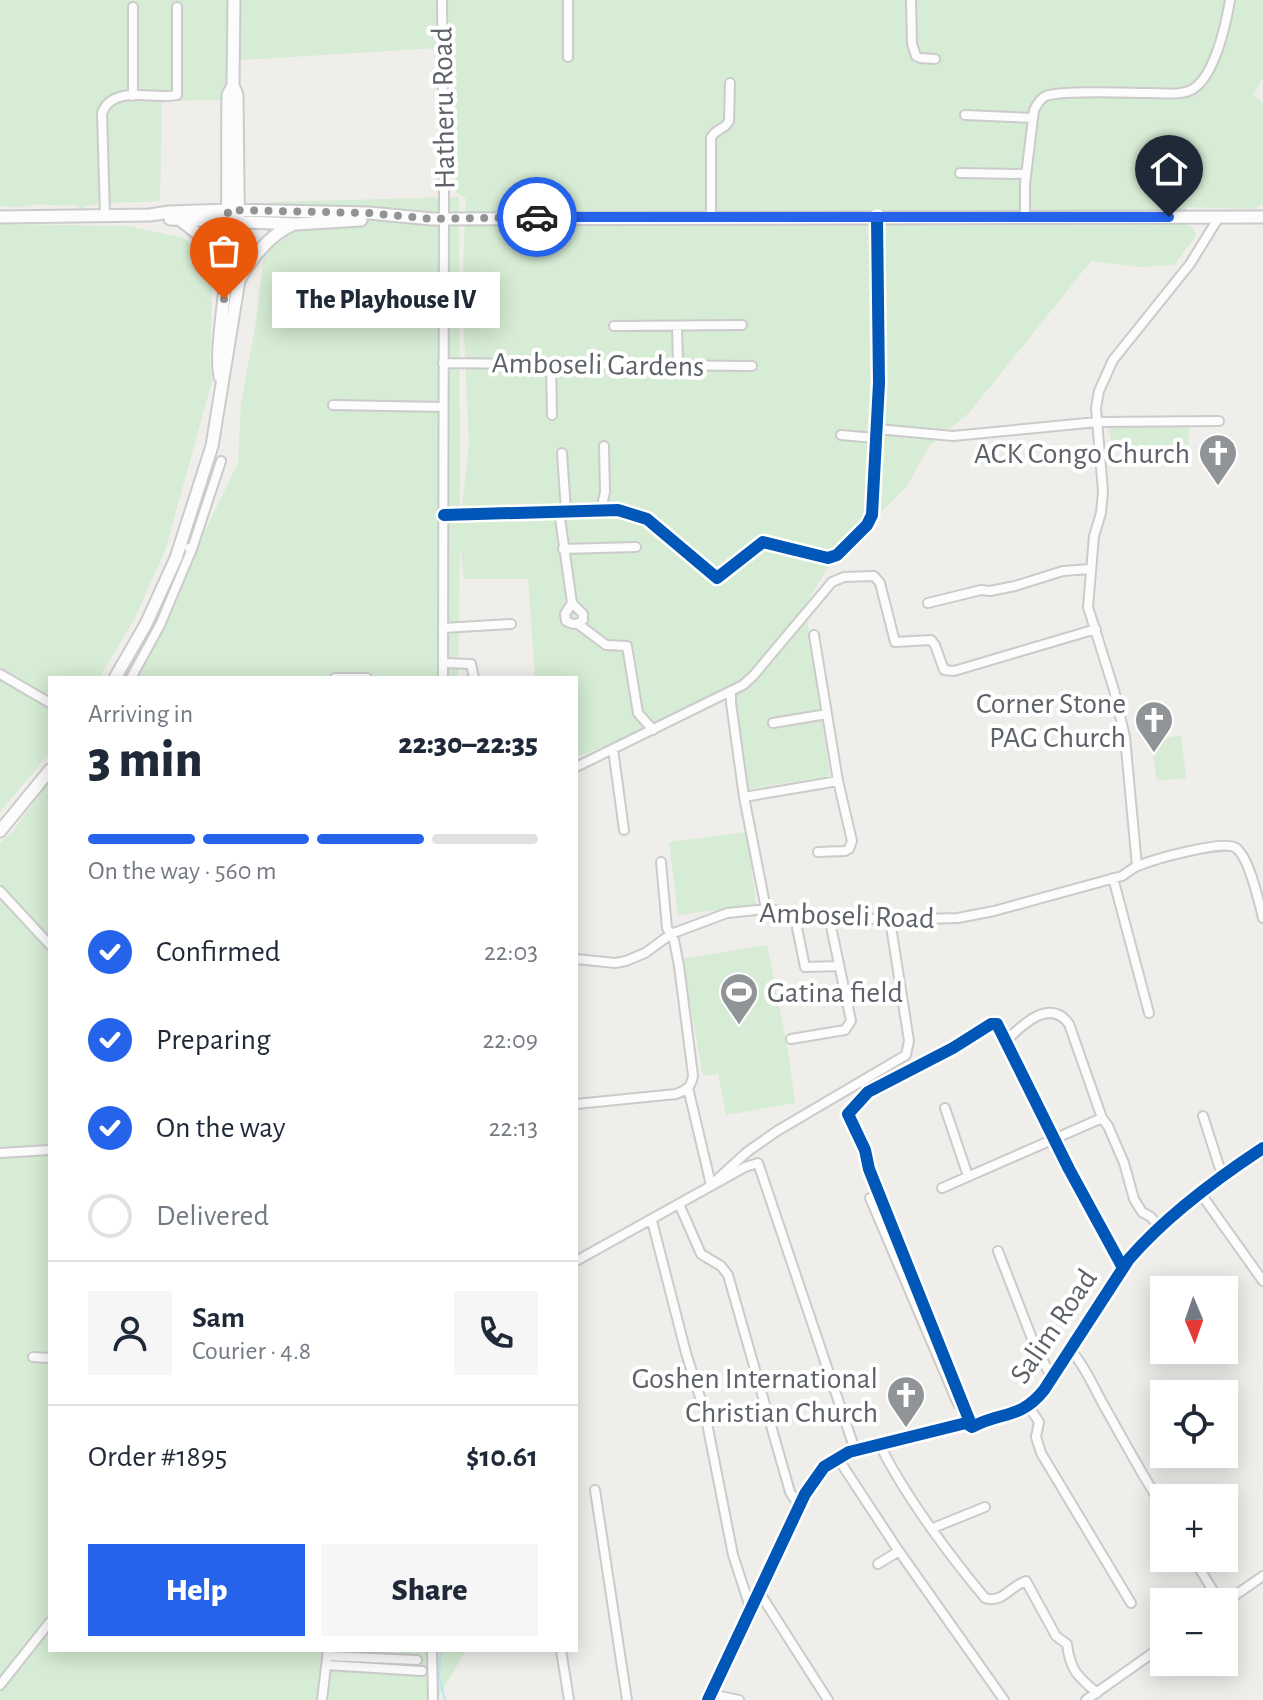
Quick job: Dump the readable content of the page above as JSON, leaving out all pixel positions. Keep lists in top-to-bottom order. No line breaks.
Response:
{"streets":{"street":["Hatheru Road","Amboseli Gardens","Amboseli Road","Salim Road"]},"places":{"other":["The Playhouse IV"],"church":["ACK Congo Church","Corner Stone PAG Church","Goshen International Christian Church"],"sports":["Gatina field"]},"north":"bottom","page":{"bubble":"The Playhouse IV","heading":["3 min","Arriving in","22:30–22:35"],"panel":["Sam","Courier · 4.8","Order #1895","$10.61"],"bar":"On the way · 560 m","list":[["Confirmed","22:03"],["Preparing","22:09"],["On the way","22:13"],"Delivered"],"map_buttons":["+","−"],"buttons":["Help","Share"]}}
